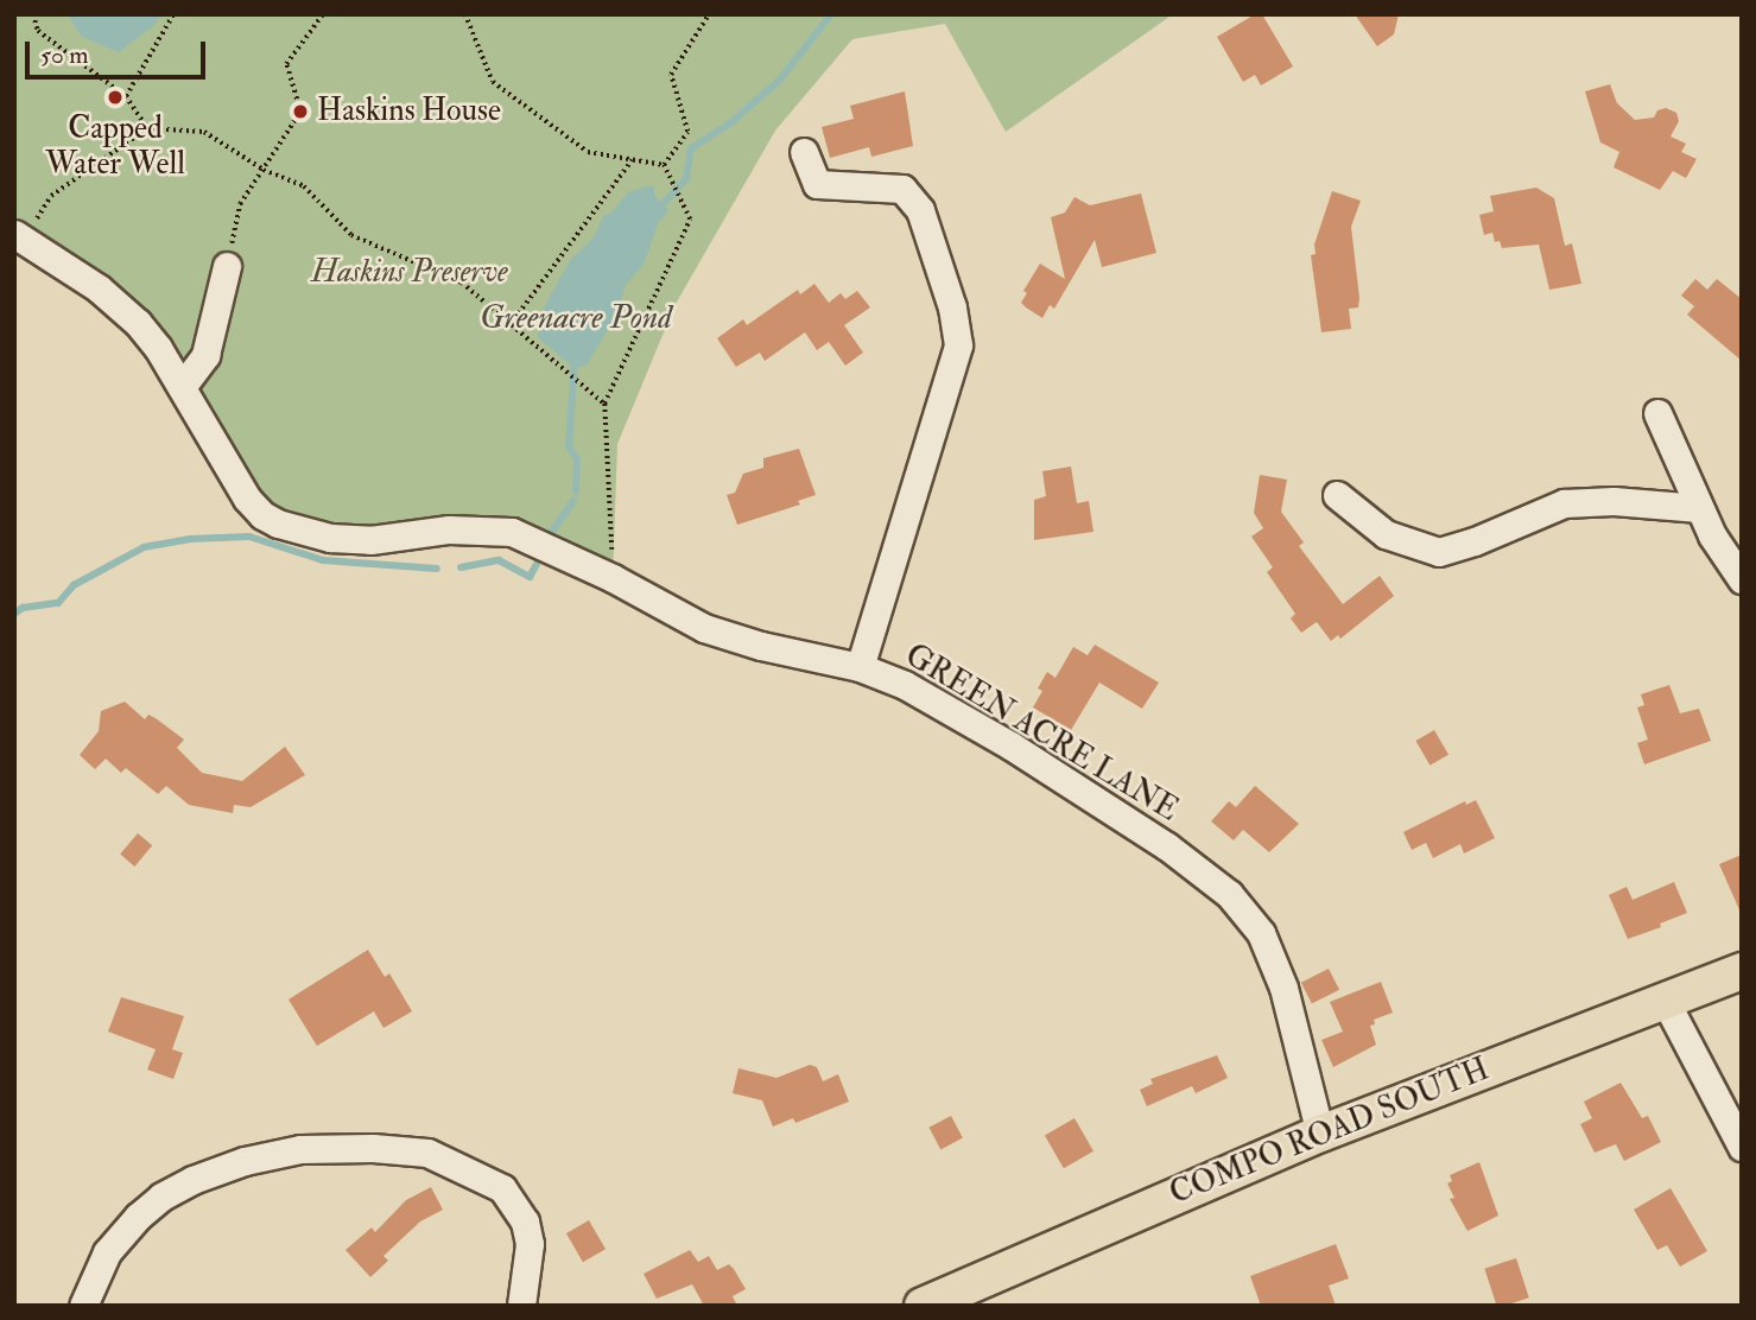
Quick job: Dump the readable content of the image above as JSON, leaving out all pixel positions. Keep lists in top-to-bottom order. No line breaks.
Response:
{"streets":{"main road":["COMPO ROAD SOUTH"],"street":["GREEN ACRE LANE"]},"crossings":[["GREEN ACRE LANE","COMPO ROAD SOUTH"]],"water":["Greenacre Pond"],"parks":["Haskins Preserve"],"places":["Capped Water Well","Haskins House"],"scale_bar":"50 m"}
